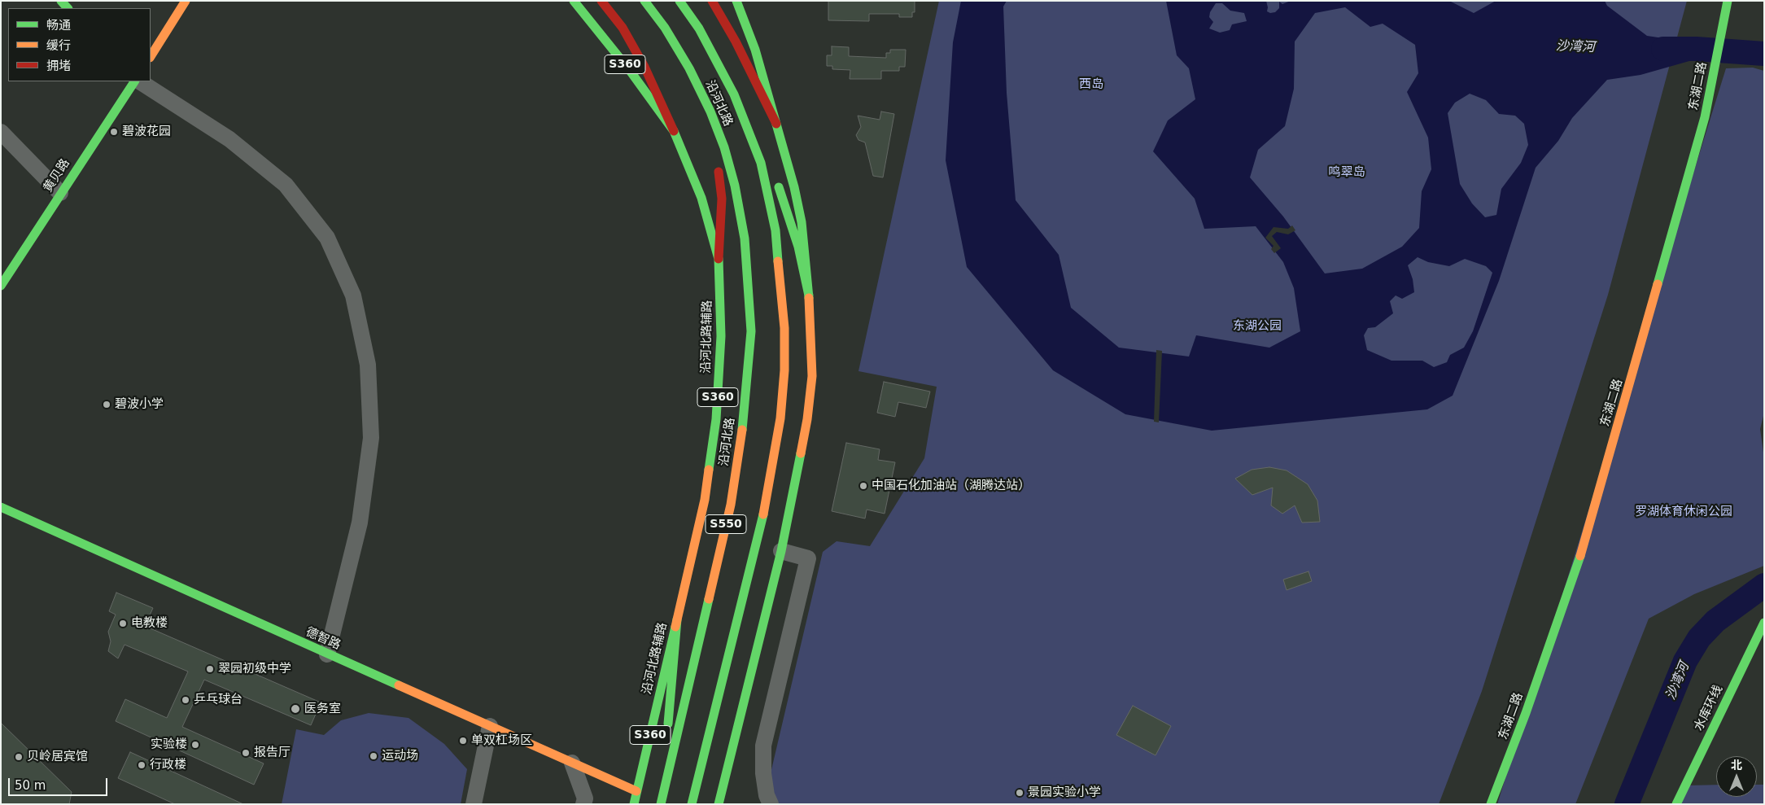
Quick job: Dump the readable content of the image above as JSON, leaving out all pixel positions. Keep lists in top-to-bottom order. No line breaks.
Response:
{"streets":{"main road":["S360","东湖二路","沿河北路","黄贝路","沿河北路辅路","S550","德智路","水库环线"]},"crossings":[["沿河北路辅路","德智路"]],"water":["沙湾河"],"parks":["西岛","鸣翠岛","东湖公园","罗湖体育休闲公园"],"places":["碧波花园","碧波小学","中国石化加油站（湖腾达站）","电教楼","翠园初级中学","乒乓球台","医务室","单双杠场区","实验楼","报告厅","运动场","贝岭居宾馆","行政楼","景园实验小学"],"legend":["畅通","缓行","拥堵"],"scale_bar":"50 m","north":"top"}
